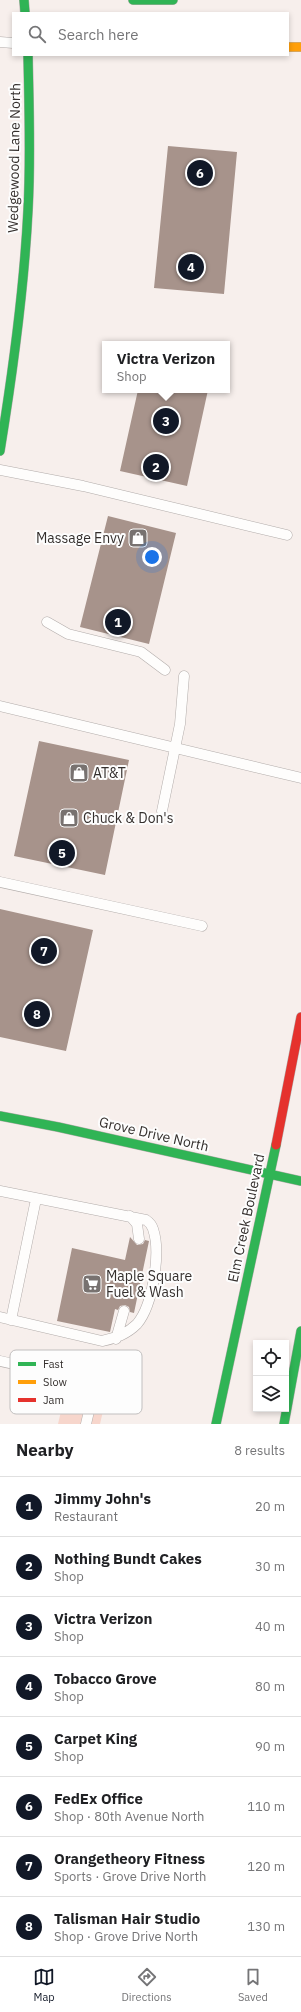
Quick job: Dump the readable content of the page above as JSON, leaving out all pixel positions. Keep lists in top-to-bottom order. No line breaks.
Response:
{"streets":{"street":["Wedgewood Lane North","Grove Drive North","Elm Creek Boulevard"]},"crossings":[["Grove Drive North","Elm Creek Boulevard"]],"places":{"shop":["Massage Envy","AT&T","Chuck & Don's"],"supermarket":["Maple Square Fuel & Wash"]},"legend":["Fast","Slow","Jam"],"page":{"search":"Search here","pins":["6","4","3","2","1","5","7","8"],"popup":["Victra Verizon","Shop"],"heading":["Nearby","8 results"],"list":[{"mark":"1","name":"Jimmy John's","note":"Restaurant","value":"20 m"},{"mark":"2","name":"Nothing Bundt Cakes","note":"Shop","value":"30 m"},{"mark":"3","name":"Victra Verizon","note":"Shop","value":"40 m"},{"mark":"4","name":"Tobacco Grove","note":"Shop","value":"80 m"},{"mark":"5","name":"Carpet King","note":"Shop","value":"90 m"},{"mark":"6","name":"FedEx Office","note":"Shop · 80th Avenue North","value":"110 m"},{"mark":"7","name":"Orangetheory Fitness","note":"Sports · Grove Drive North","value":"120 m"},{"mark":"8","name":"Talisman Hair Studio","note":"Shop · Grove Drive North","value":"130 m"}],"nav":["Map","Directions","Saved"]}}
